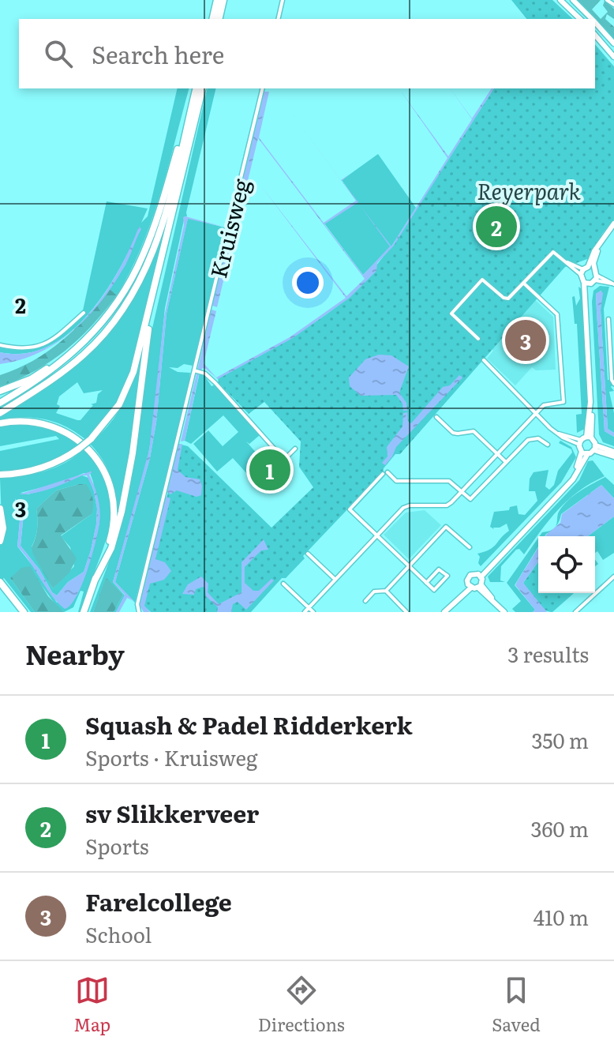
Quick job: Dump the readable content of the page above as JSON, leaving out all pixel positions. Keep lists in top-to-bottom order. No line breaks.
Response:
{"streets":{"street":["Kruisweg"]},"parks":["Reyerpark"],"page":{"search":"Search here","pins":["2","3","1"],"heading":["Nearby","3 results"],"list":[{"mark":"1","name":"Squash & Padel Ridderkerk","note":"Sports · Kruisweg","value":"350 m"},{"mark":"2","name":"sv Slikkerveer","note":"Sports","value":"360 m"},{"mark":"3","name":"Farelcollege","note":"School","value":"410 m"}],"nav":["Map","Directions","Saved"]},"grid":{"rows":["2","3"]}}
